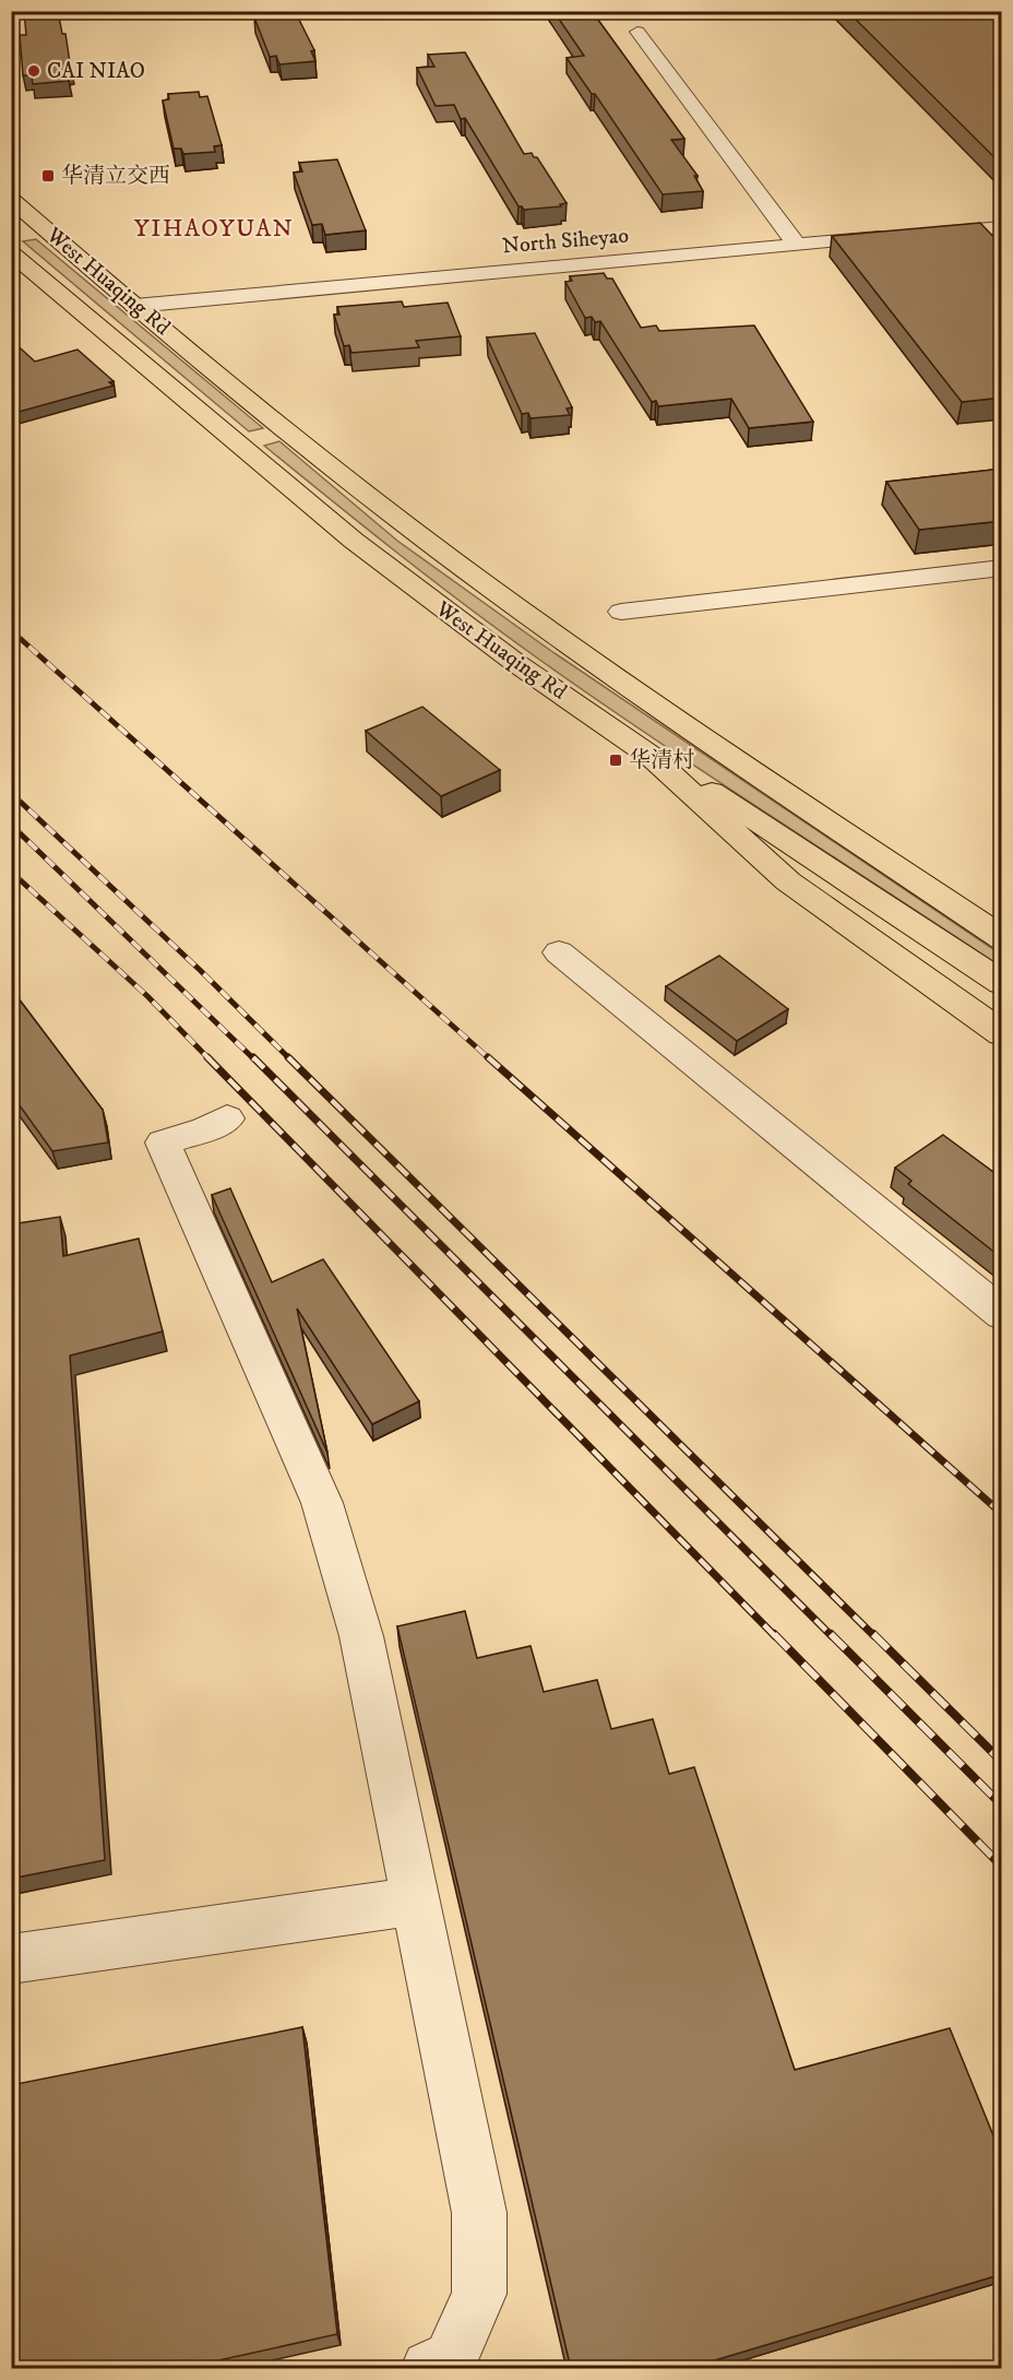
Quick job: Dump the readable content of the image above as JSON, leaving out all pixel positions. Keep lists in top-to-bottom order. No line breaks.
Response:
{"streets":{"main road":["West Huaqing Rd"],"street":["North Siheyao"]},"crossings":[["North Siheyao","West Huaqing Rd"]],"districts":["YIHAOYUAN"],"places":{"other":["CAI NIAO"],"transit":["华清立交西","华清村"]}}
